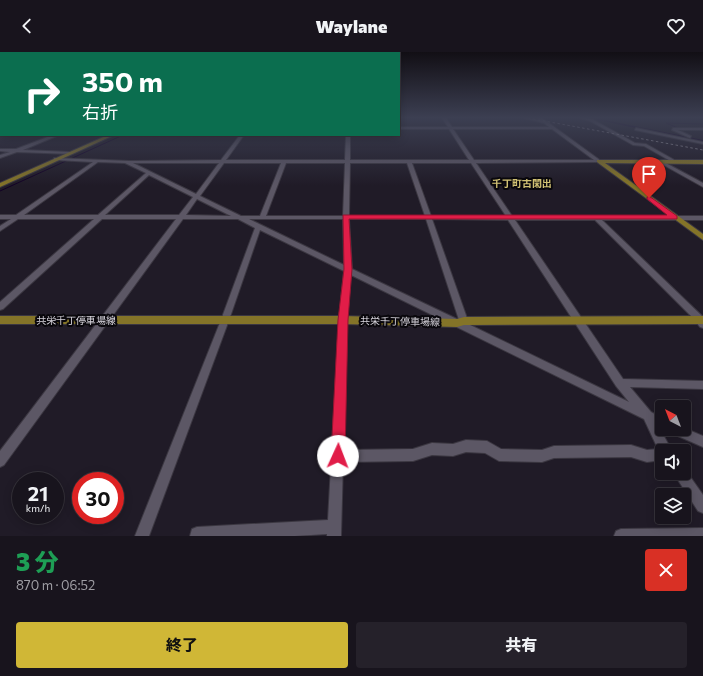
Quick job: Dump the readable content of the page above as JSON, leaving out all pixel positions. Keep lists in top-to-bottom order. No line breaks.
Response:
{"streets":{"main road":["共栄千丁停車場線"]},"districts":["千丁町古閑出"],"north":"top left","page":{"header":"Waylane","turn":["350 m","右折"],"speed":"21 km/h","limit":"30","heading":["3 分","870 m · 06:52"],"buttons":["終了","共有"]}}
